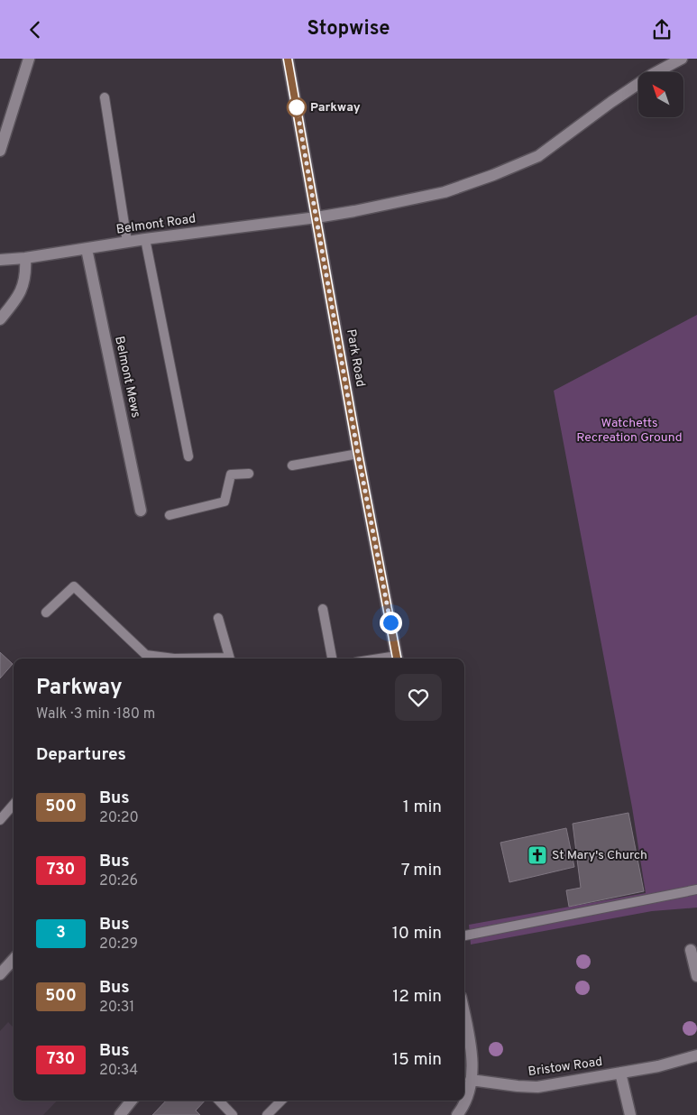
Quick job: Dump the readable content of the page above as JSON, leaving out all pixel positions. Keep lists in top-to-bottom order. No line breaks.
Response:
{"streets":{"street":["Belmont Road","Park Road","Belmont Mews","Bristow Road"]},"crossings":[["Belmont Road","Park Road"],["Belmont Road","Belmont Mews"]],"parks":["Watchetts Recreation Ground"],"places":{"other":["Parkway"],"church":["St Mary's Church"]},"lines":["bus line 500"],"north":"top left","page":{"header":"Stopwise","heading":[["Parkway","Walk · 3 min · 180 m"],"Departures"],"list":[{"mark":"500","name":"Bus","note":"20:20","value":"1 min"},{"mark":"730","name":"Bus","note":"20:26","value":"7 min"},{"mark":"3","name":"Bus","note":"20:29","value":"10 min"},{"mark":"500","name":"Bus","note":"20:31","value":"12 min"},{"mark":"730","name":"Bus","note":"20:34","value":"15 min"}]}}
